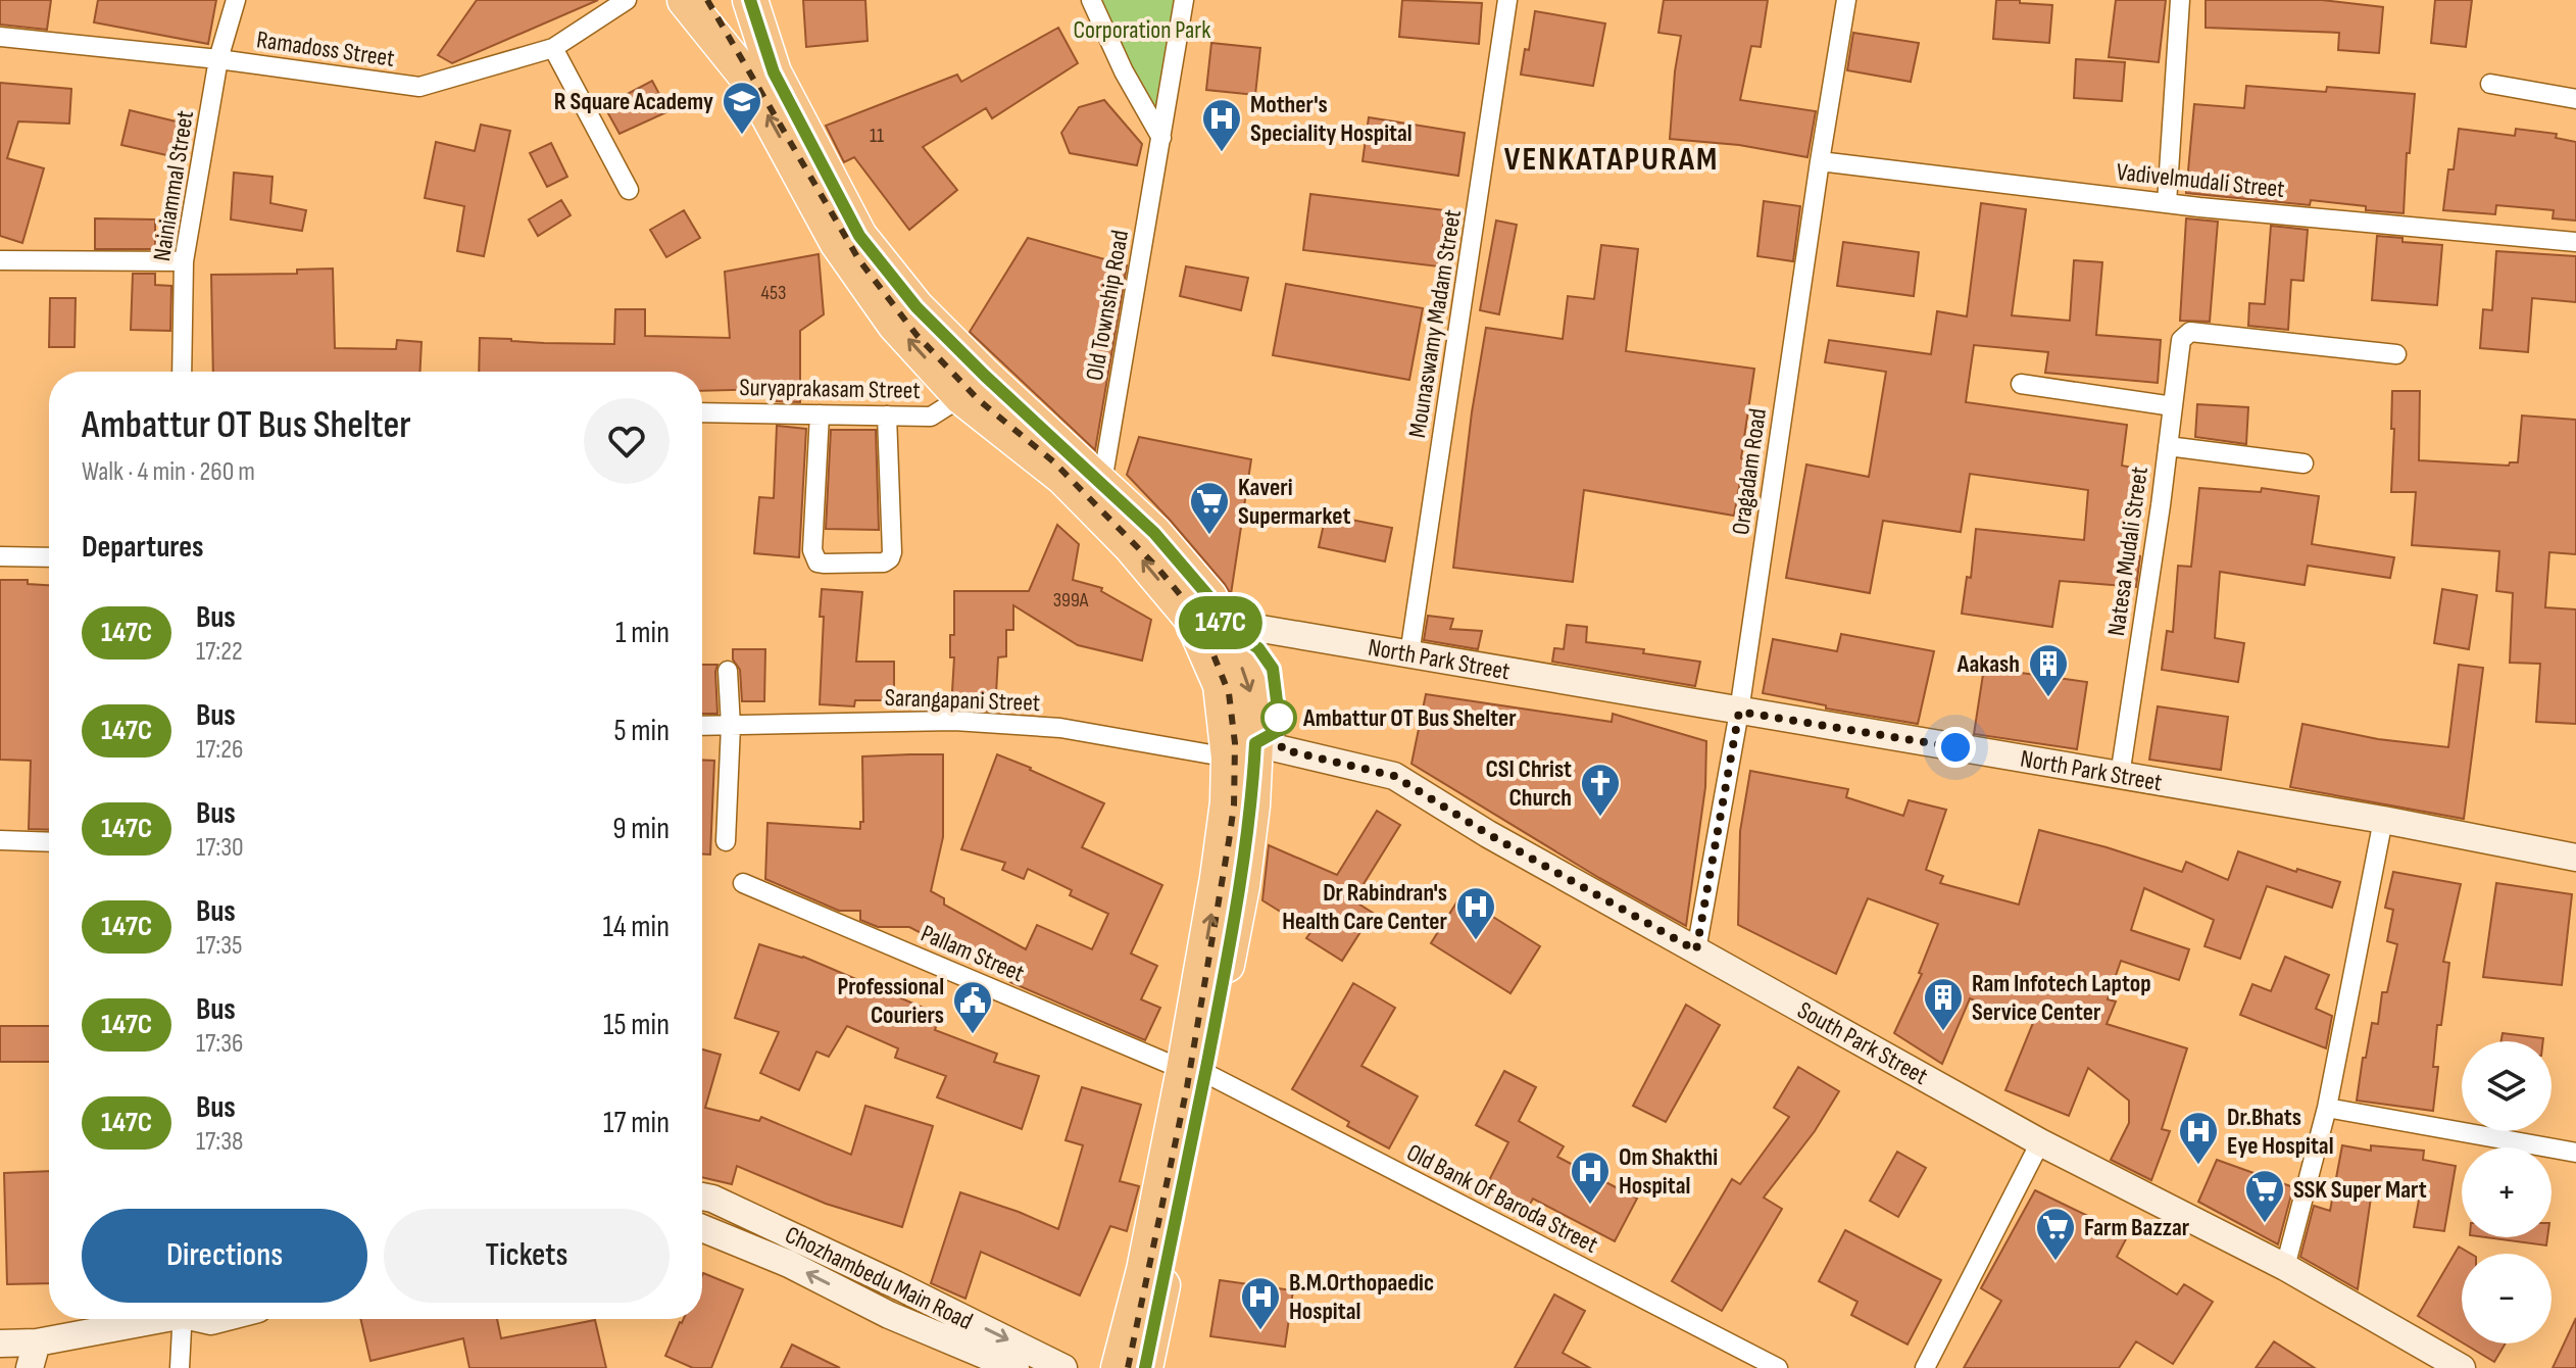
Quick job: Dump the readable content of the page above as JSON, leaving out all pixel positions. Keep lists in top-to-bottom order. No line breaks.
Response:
{"streets":{"street":["Ramadoss Street","Vadivelmudali Street","Nainiammal Street","Old Township Road","Mounaswamy Madam Street","Suryaprakasam Street","Oragadam Road","Natesa Mudali Street","North Park Street","Sarangapani Street","Pallam Street","South Park Street","Old Bank Of Baroda Street","Chozhambedu Main Road"]},"crossings":[["Ramadoss Street","Nainiammal Street"],["Vadivelmudali Street","Oragadam Road"],["Mounaswamy Madam Street","North Park Street"],["Oragadam Road","North Park Street"],["Oragadam Road","South Park Street"],["Natesa Mudali Street","North Park Street"],["Sarangapani Street","South Park Street"],["Pallam Street","Old Bank Of Baroda Street"]],"districts":["VENKATAPURAM"],"parks":["Corporation Park"],"places":{"school or university":["R Square Academy"],"hospital":["Mother's Speciality Hospital","Dr Rabindran's Health Care Center","Dr.Bhats Eye Hospital","Om Shakthi Hospital","B.M.Orthopaedic Hospital"],"supermarket":["Kaveri Supermarket","SSK Super Mart","Farm Bazzar"],"building":["Aakash","Ram Infotech Laptop Service Center"],"other":["Ambattur OT Bus Shelter"],"church":["CSI Christ Church"],"public building":["Professional Couriers"]},"lines":["bus line 147C"],"house_numbers":["11","453","399A"],"page":{"on_map":"147C","heading":[["Ambattur OT Bus Shelter","Walk · 4 min · 260 m"],"Departures"],"list":[{"mark":"147C","name":"Bus","note":"17:22","value":"1 min"},{"mark":"147C","name":"Bus","note":"17:26","value":"5 min"},{"mark":"147C","name":"Bus","note":"17:30","value":"9 min"},{"mark":"147C","name":"Bus","note":"17:35","value":"14 min"},{"mark":"147C","name":"Bus","note":"17:36","value":"15 min"},{"mark":"147C","name":"Bus","note":"17:38","value":"17 min"}],"map_buttons":["+","−"],"buttons":["Directions","Tickets"]}}
